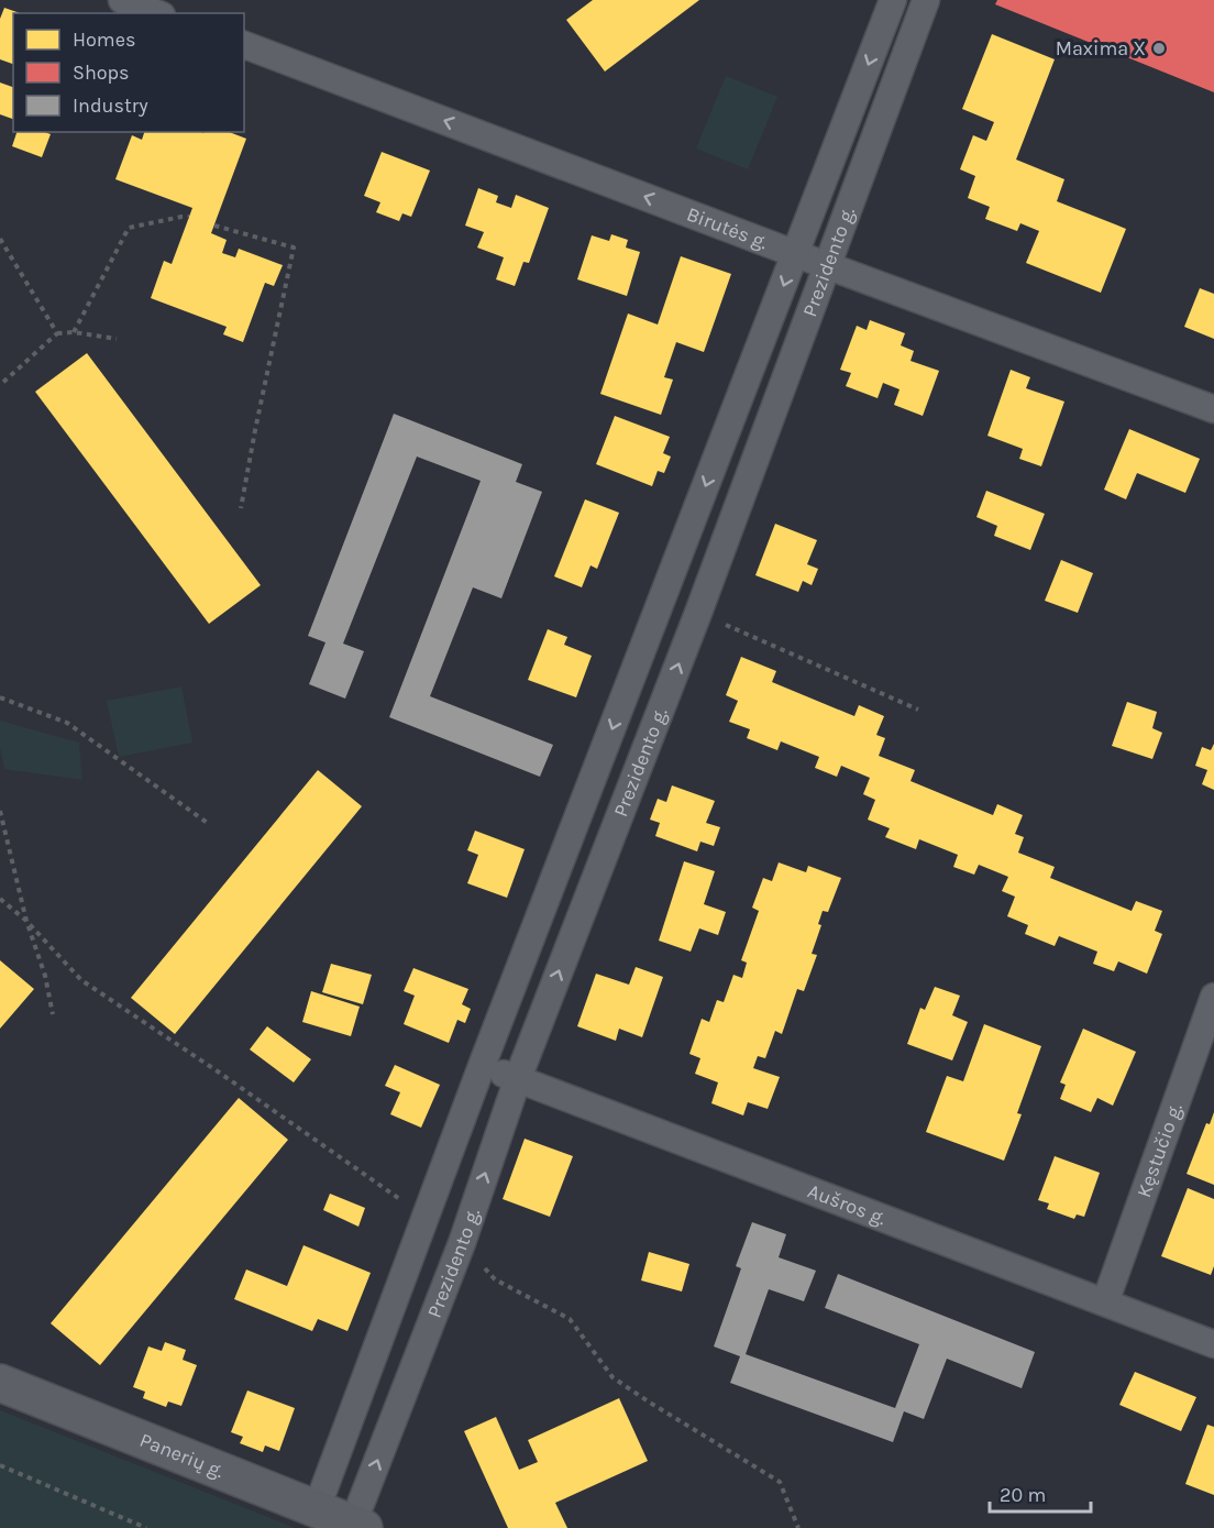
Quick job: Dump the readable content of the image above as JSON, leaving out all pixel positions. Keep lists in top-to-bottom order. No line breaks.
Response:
{"streets":{"street":["Birutės g.","Prezidento g.","Kęstučio g.","Aušros g.","Panerių g."]},"crossings":[["Birutės g.","Prezidento g."],["Prezidento g.","Aušros g."],["Prezidento g.","Panerių g."],["Kęstučio g.","Aušros g."]],"one_way":["Birutės g."],"places":["Maxima X"],"legend":["Homes","Shops","Industry"],"scale_bar":"20 m"}
